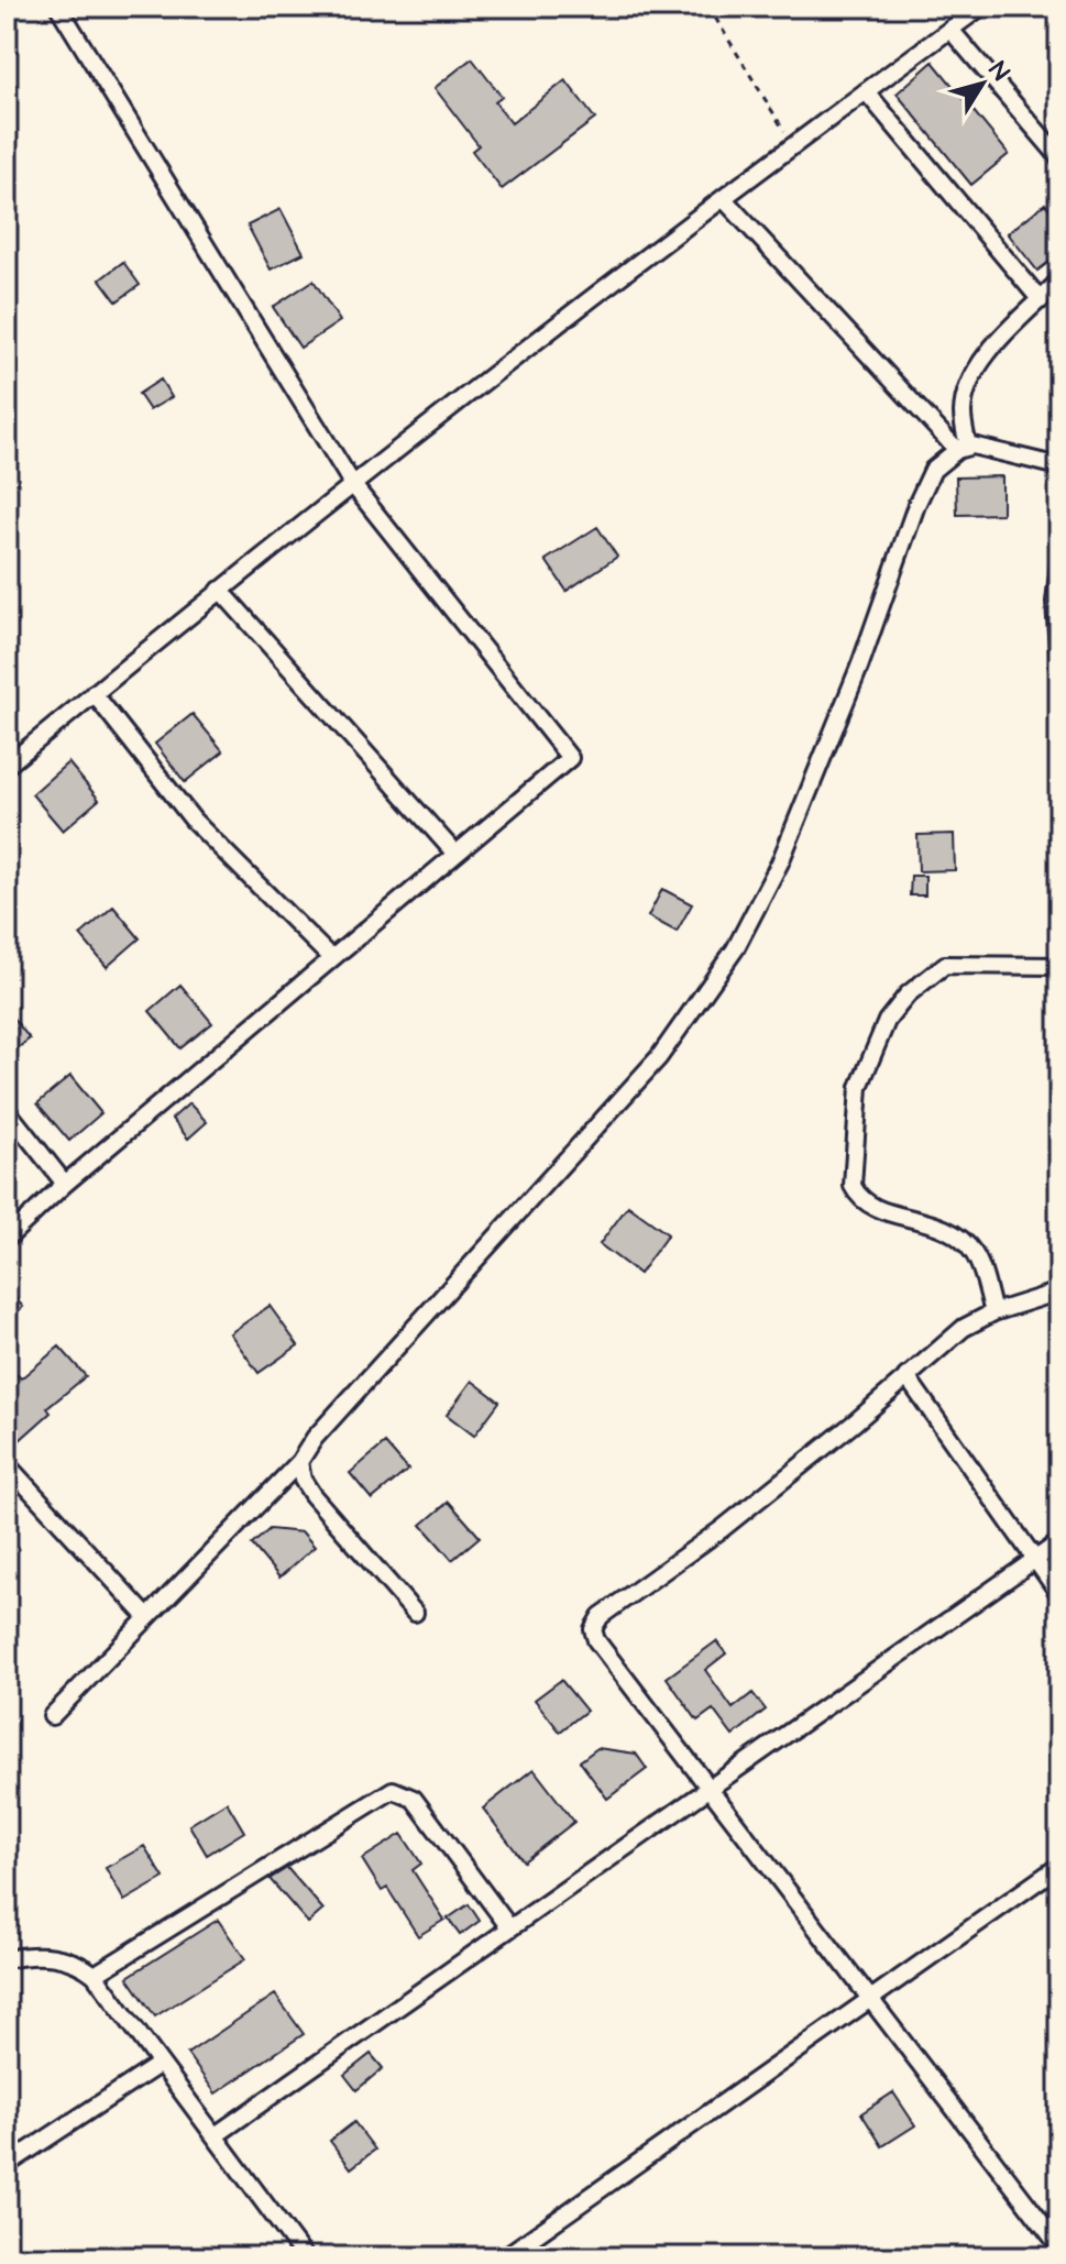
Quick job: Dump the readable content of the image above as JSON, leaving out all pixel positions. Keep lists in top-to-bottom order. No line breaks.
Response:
{"north":"top right"}
